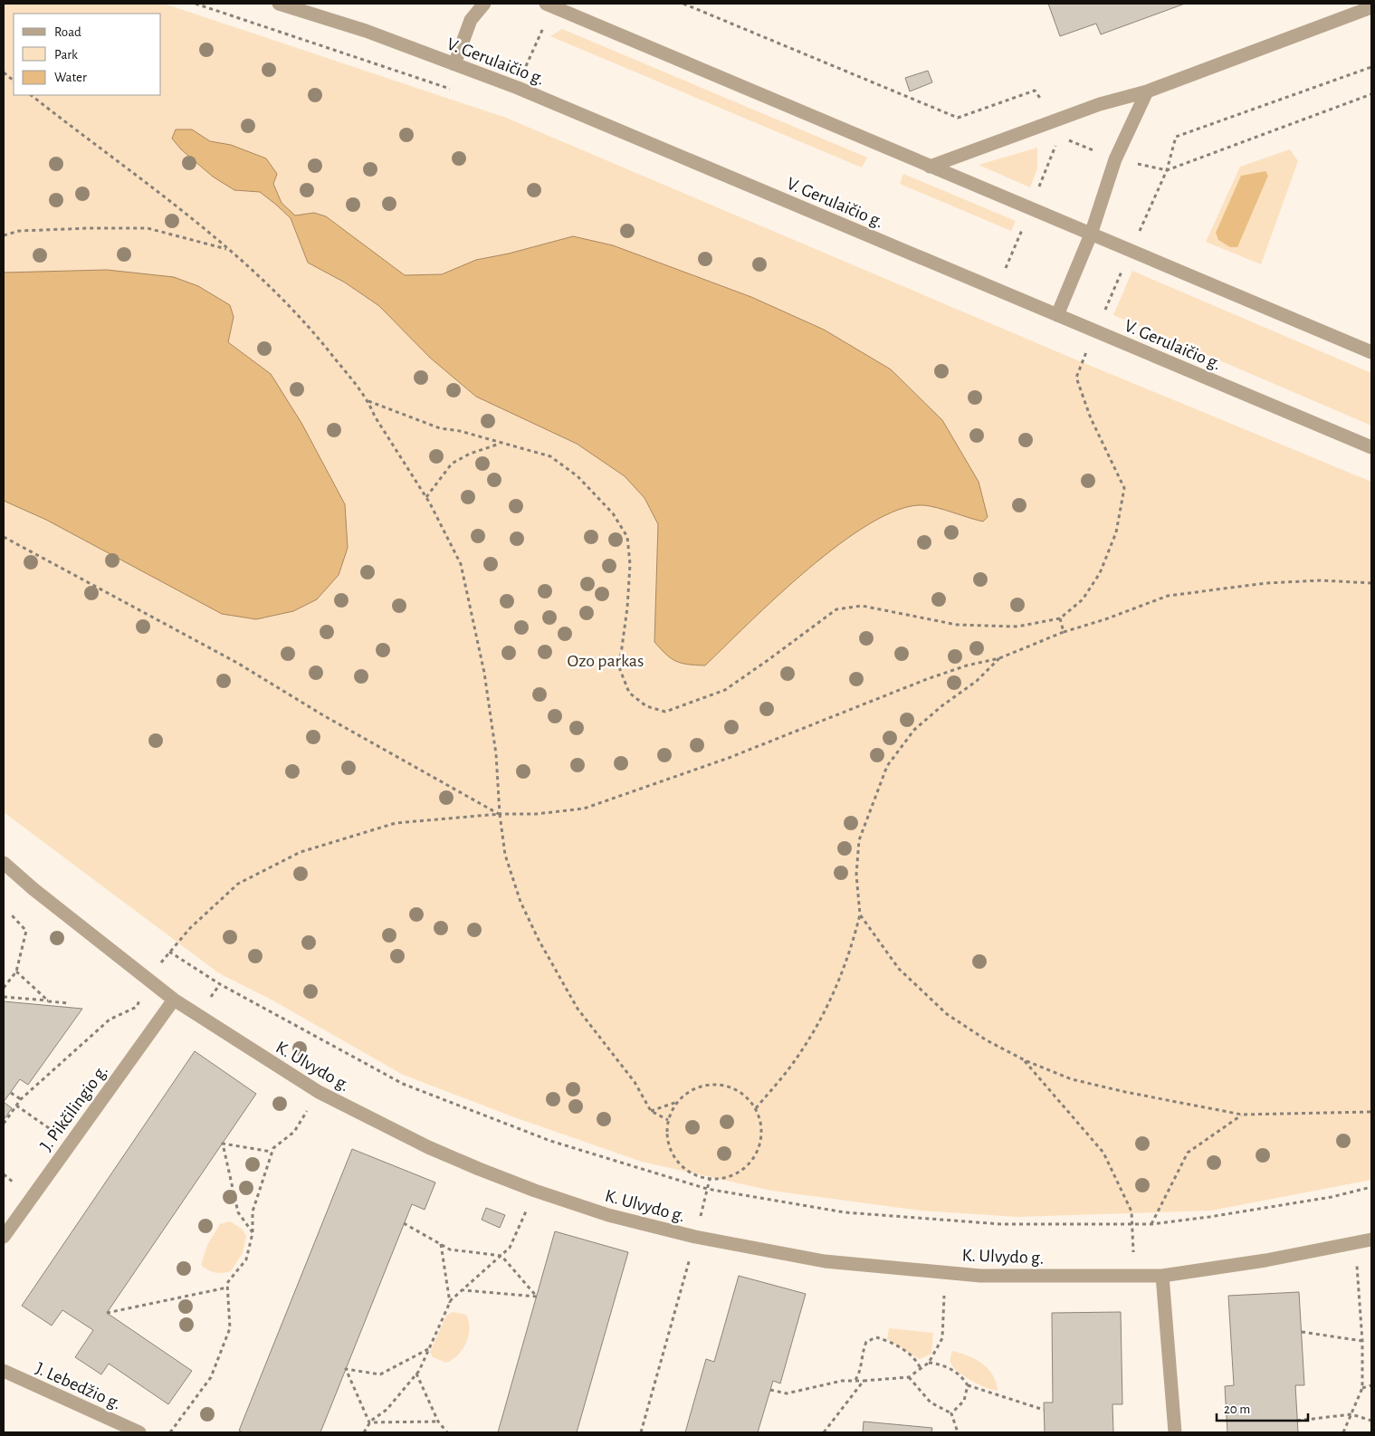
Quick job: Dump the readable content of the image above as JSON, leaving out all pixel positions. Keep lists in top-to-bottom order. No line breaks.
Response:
{"streets":{"street":["V. Gerulaičio g.","K. Ulvydo g.","J. Pikčilingio g.","J. Lebedžio g."]},"crossings":[["K. Ulvydo g.","J. Pikčilingio g."]],"parks":["Ozo parkas"],"legend":["Road","Park","Water"],"scale_bar":"20 m"}
